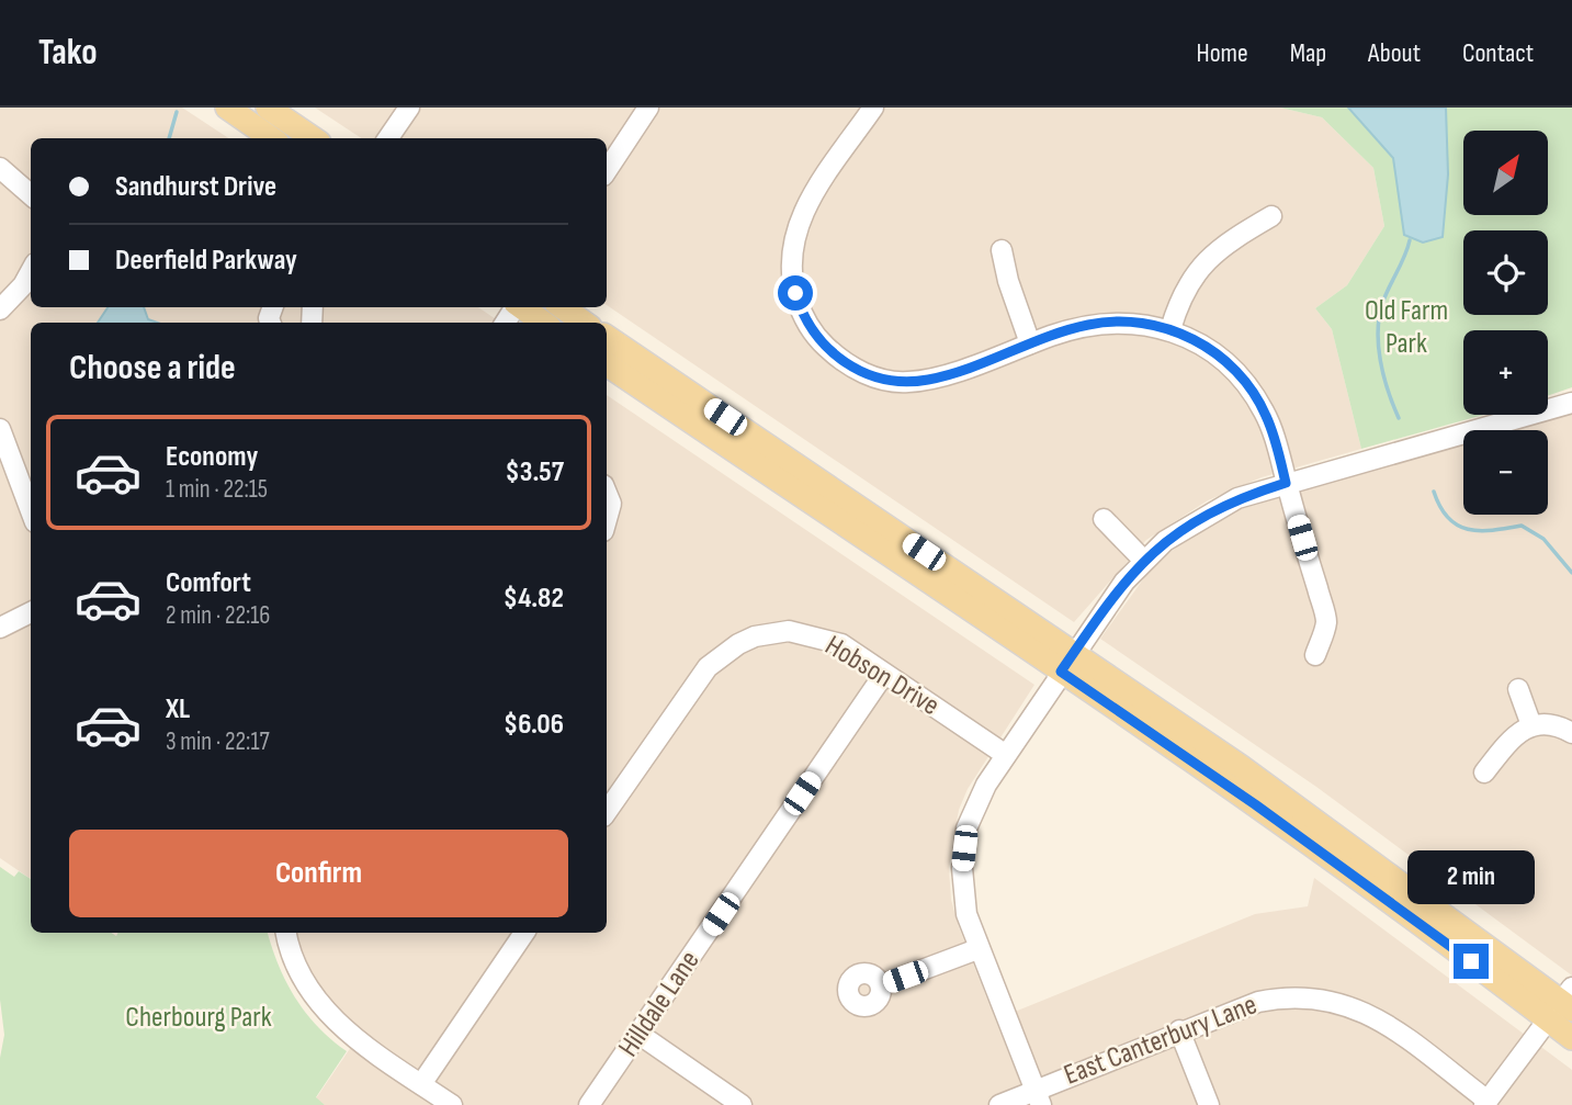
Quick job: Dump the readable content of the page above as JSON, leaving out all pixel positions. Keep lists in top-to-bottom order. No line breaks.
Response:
{"streets":{"street":["Hobson Drive","Hilldale Lane","East Canterbury Lane"]},"crossings":[["Hobson Drive","Hilldale Lane"]],"parks":["Old Farm Park","Cherbourg Park"],"north":"top right","page":{"header":"Tako","nav":["Home","Map","About","Contact"],"map_buttons":["+","−"],"banner":["Sandhurst Drive","Deerfield Parkway"],"heading":"Choose a ride","list":[{"name":"Economy","note":"1 min · 22:15","value":"$3.57"},{"name":"Comfort","note":"2 min · 22:16","value":"$4.82"},{"name":"XL","note":"3 min · 22:17","value":"$6.06"}],"buttons":"Confirm","bubble":"2 min"}}
